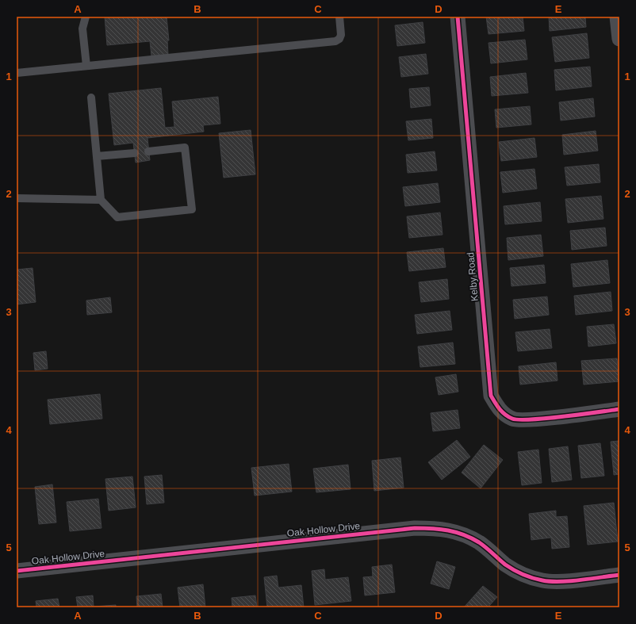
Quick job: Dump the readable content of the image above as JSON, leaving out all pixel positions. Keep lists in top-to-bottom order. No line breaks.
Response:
{"streets":{"street":["Kelby Road","Oak Hollow Drive"]},"grid":{"columns":["A","B","C","D","E"],"rows":["1","2","3","4","5"]}}
